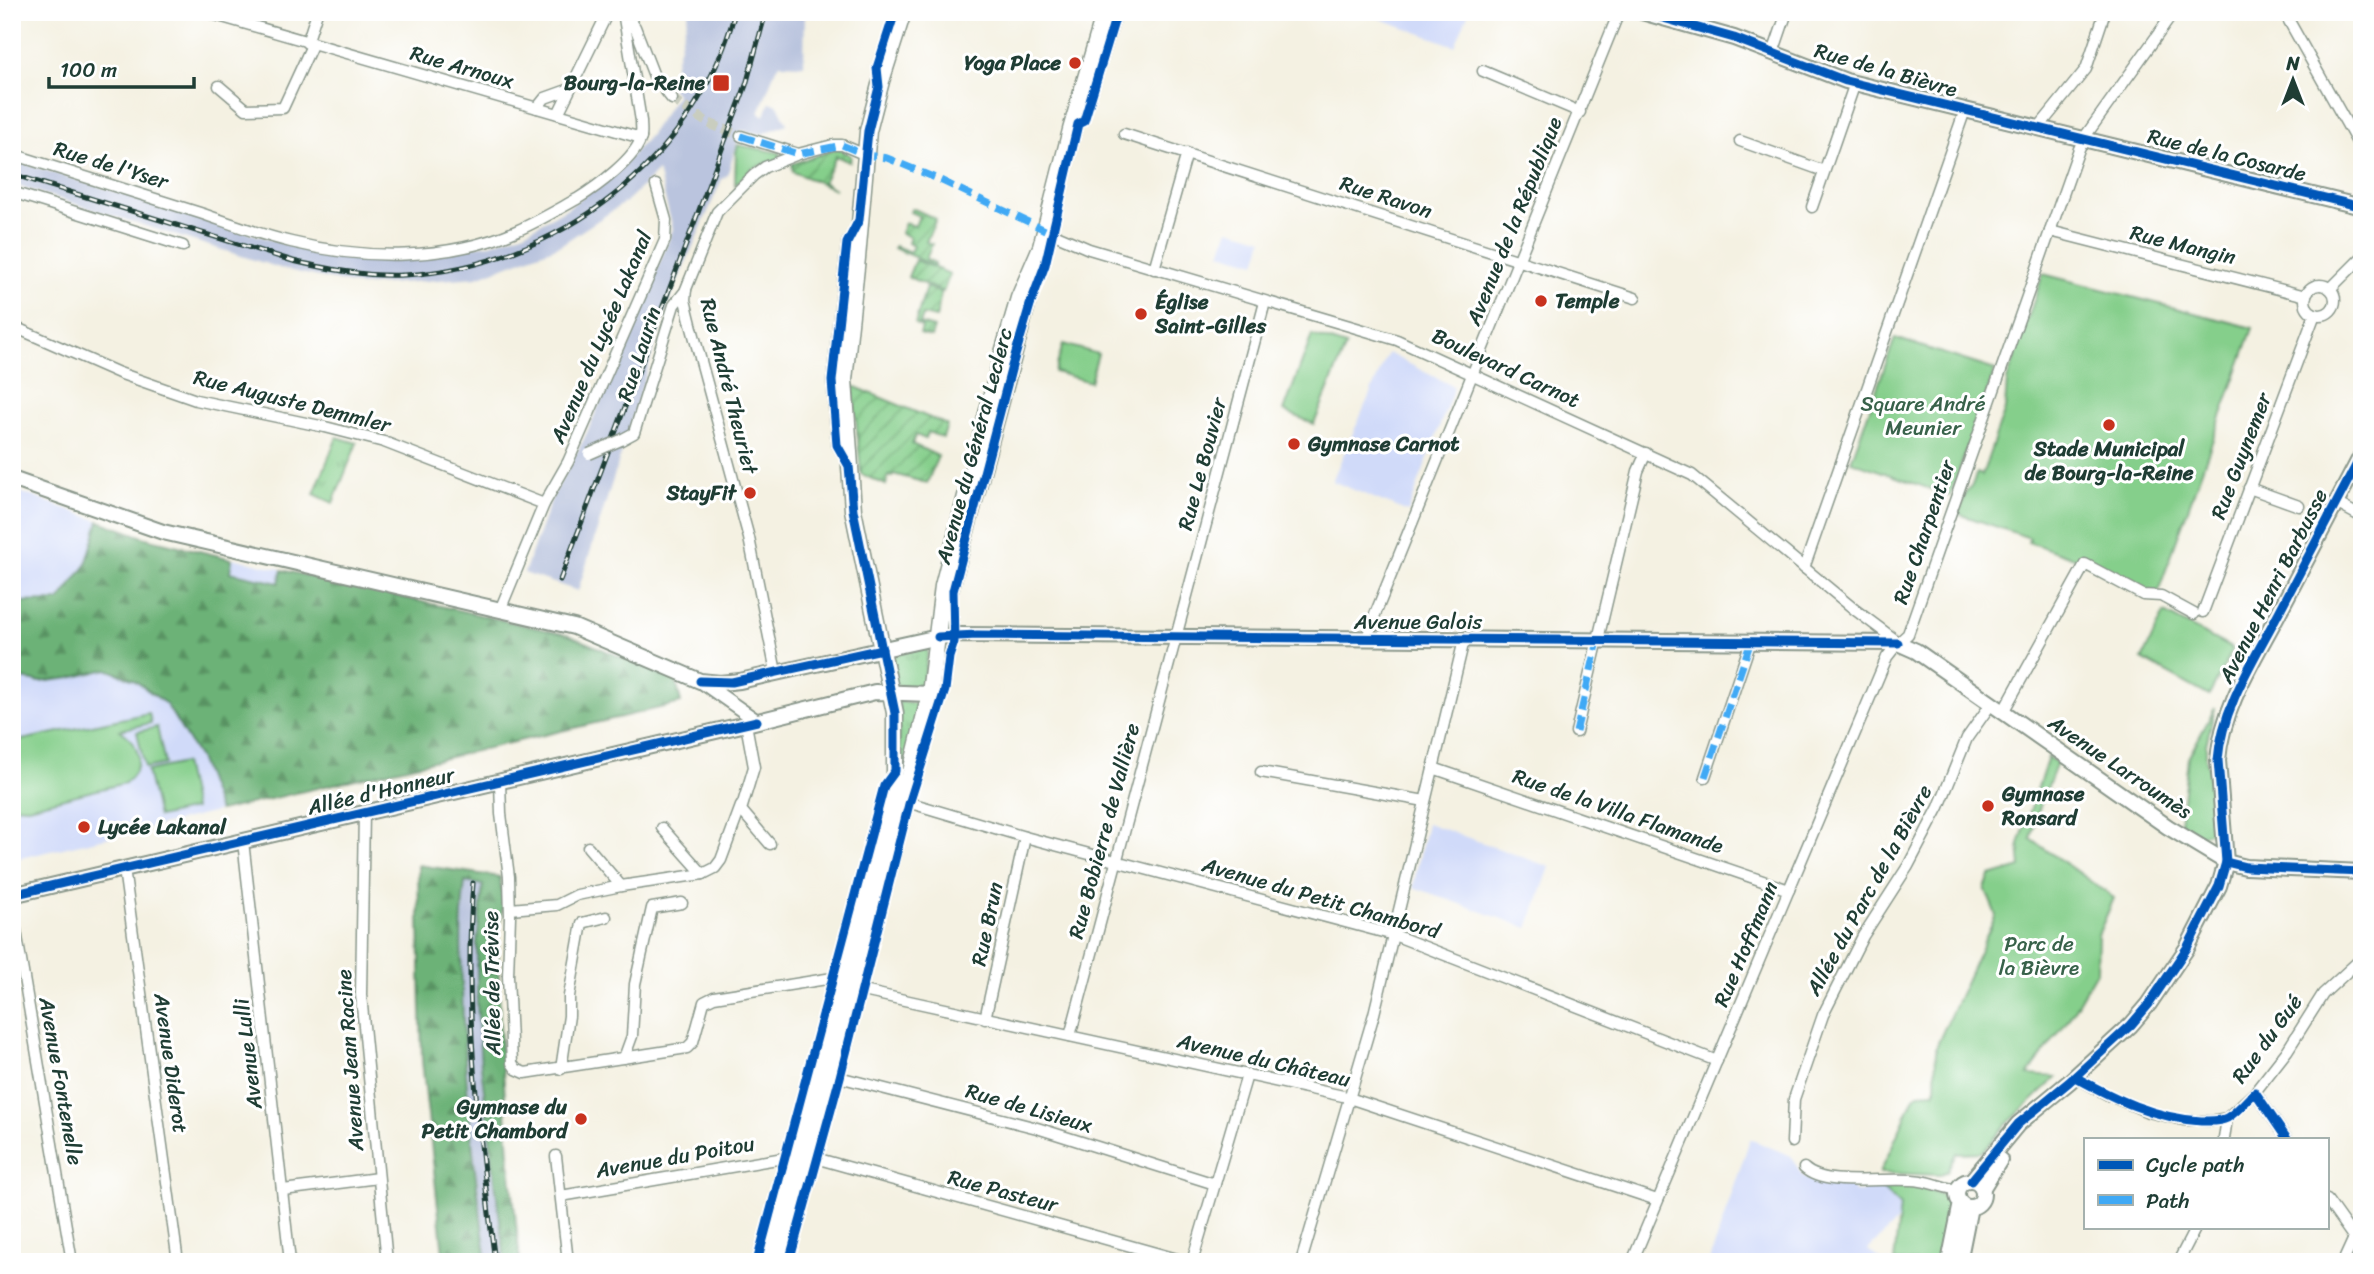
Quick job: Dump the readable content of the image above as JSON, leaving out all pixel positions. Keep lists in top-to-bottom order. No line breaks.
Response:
{"streets":{"main road":["Rue de la Bièvre","Rue de la Cosarde","Avenue du Général Leclerc","Avenue Henri Barbusse","Avenue Galois","Avenue Larroumès","Allée d'Honneur"],"street":["Rue Arnoux","Rue de l'Yser","Rue Ravon","Avenue de la République","Rue Mangin","Avenue du Lycée Lakanal","Rue Laurin","Boulevard Carnot","Rue André Theuriet","Rue Auguste Demmler","Rue Guynemer","Rue Le Bouvier","Rue Charpentier","Rue de la Villa Flamande","Rue Bobierre de Vallière","Allée du Parc de la Bièvre","Avenue du Petit Chambord","Rue Brun","Rue Hoffmann","Allée de Trévise","Rue du Gué","Avenue Lulli","Avenue Jean Racine","Avenue du Château","Avenue Diderot","Avenue Fontenelle","Rue de Lisieux","Avenue du Poitou","Rue Pasteur"]},"crossings":[["Rue Arnoux","Rue de l'Yser"],["Rue de la Bièvre","Rue de la Cosarde"],["Rue de la Bièvre","Rue Charpentier"],["Rue de la Cosarde","Rue Charpentier"],["Rue Ravon","Avenue de la République"],["Avenue de la République","Boulevard Carnot"],["Avenue de la République","Avenue Galois"],["Rue Mangin","Rue Guynemer"],["Rue Mangin","Rue Charpentier"],["Avenue du Lycée Lakanal","Rue Laurin"],["Avenue du Lycée Lakanal","Rue Auguste Demmler"],["Rue Laurin","Rue André Theuriet"],["Boulevard Carnot","Avenue du Général Leclerc"],["Boulevard Carnot","Rue Le Bouvier"],["Boulevard Carnot","Rue Charpentier"],["Boulevard Carnot","Avenue Galois"],["Boulevard Carnot","Rue Hoffmann"],["Rue André Theuriet","Avenue du Général Leclerc"],["Rue André Theuriet","Avenue Galois"],["Avenue du Général Leclerc","Avenue Galois"],["Avenue du Général Leclerc","Allée d'Honneur"],["Avenue du Général Leclerc","Avenue du Petit Chambord"],["Avenue du Général Leclerc","Allée de Trévise"],["Avenue du Général Leclerc","Avenue du Château"],["Avenue du Général Leclerc","Rue de Lisieux"],["Avenue du Général Leclerc","Avenue du Poitou"],["Avenue du Général Leclerc","Rue Pasteur"],["Rue Guynemer","Allée du Parc de la Bièvre"],["Rue Le Bouvier","Avenue Galois"],["Rue Le Bouvier","Rue Bobierre de Vallière"],["Rue Charpentier","Avenue Galois"],["Rue Charpentier","Rue Hoffmann"],["Avenue Henri Barbusse","Avenue Larroumès"],["Avenue Galois","Avenue Larroumès"],["Avenue Galois","Rue Bobierre de Vallière"],["Avenue Galois","Rue Hoffmann"],["Avenue Larroumès","Allée du Parc de la Bièvre"],["Allée d'Honneur","Allée de Trévise"],["Allée d'Honneur","Avenue Lulli"],["Allée d'Honneur","Avenue Jean Racine"],["Allée d'Honneur","Avenue Diderot"],["Rue de la Villa Flamande","Rue Hoffmann"],["Rue Bobierre de Vallière","Avenue du Petit Chambord"],["Rue Bobierre de Vallière","Avenue du Château"],["Avenue du Petit Chambord","Rue Brun"],["Avenue du Petit Chambord","Rue Hoffmann"],["Rue Brun","Avenue du Château"],["Rue Hoffmann","Avenue du Château"],["Allée de Trévise","Avenue du Château"],["Avenue du Poitou","Rue Pasteur"]],"parks":["Square André Meunier","Parc de la Bièvre"],"places":{"other":["Yoga Place","Temple","Église Saint-Gilles","Stade Municipal de Bourg-la-Reine","Gymnase Carnot","StayFit","Gymnase Ronsard","Lycée Lakanal","Gymnase du Petit Chambord"],"transit":["Bourg-la-Reine"]},"legend":["Cycle path","Path"],"scale_bar":"100 m","north":"top"}
